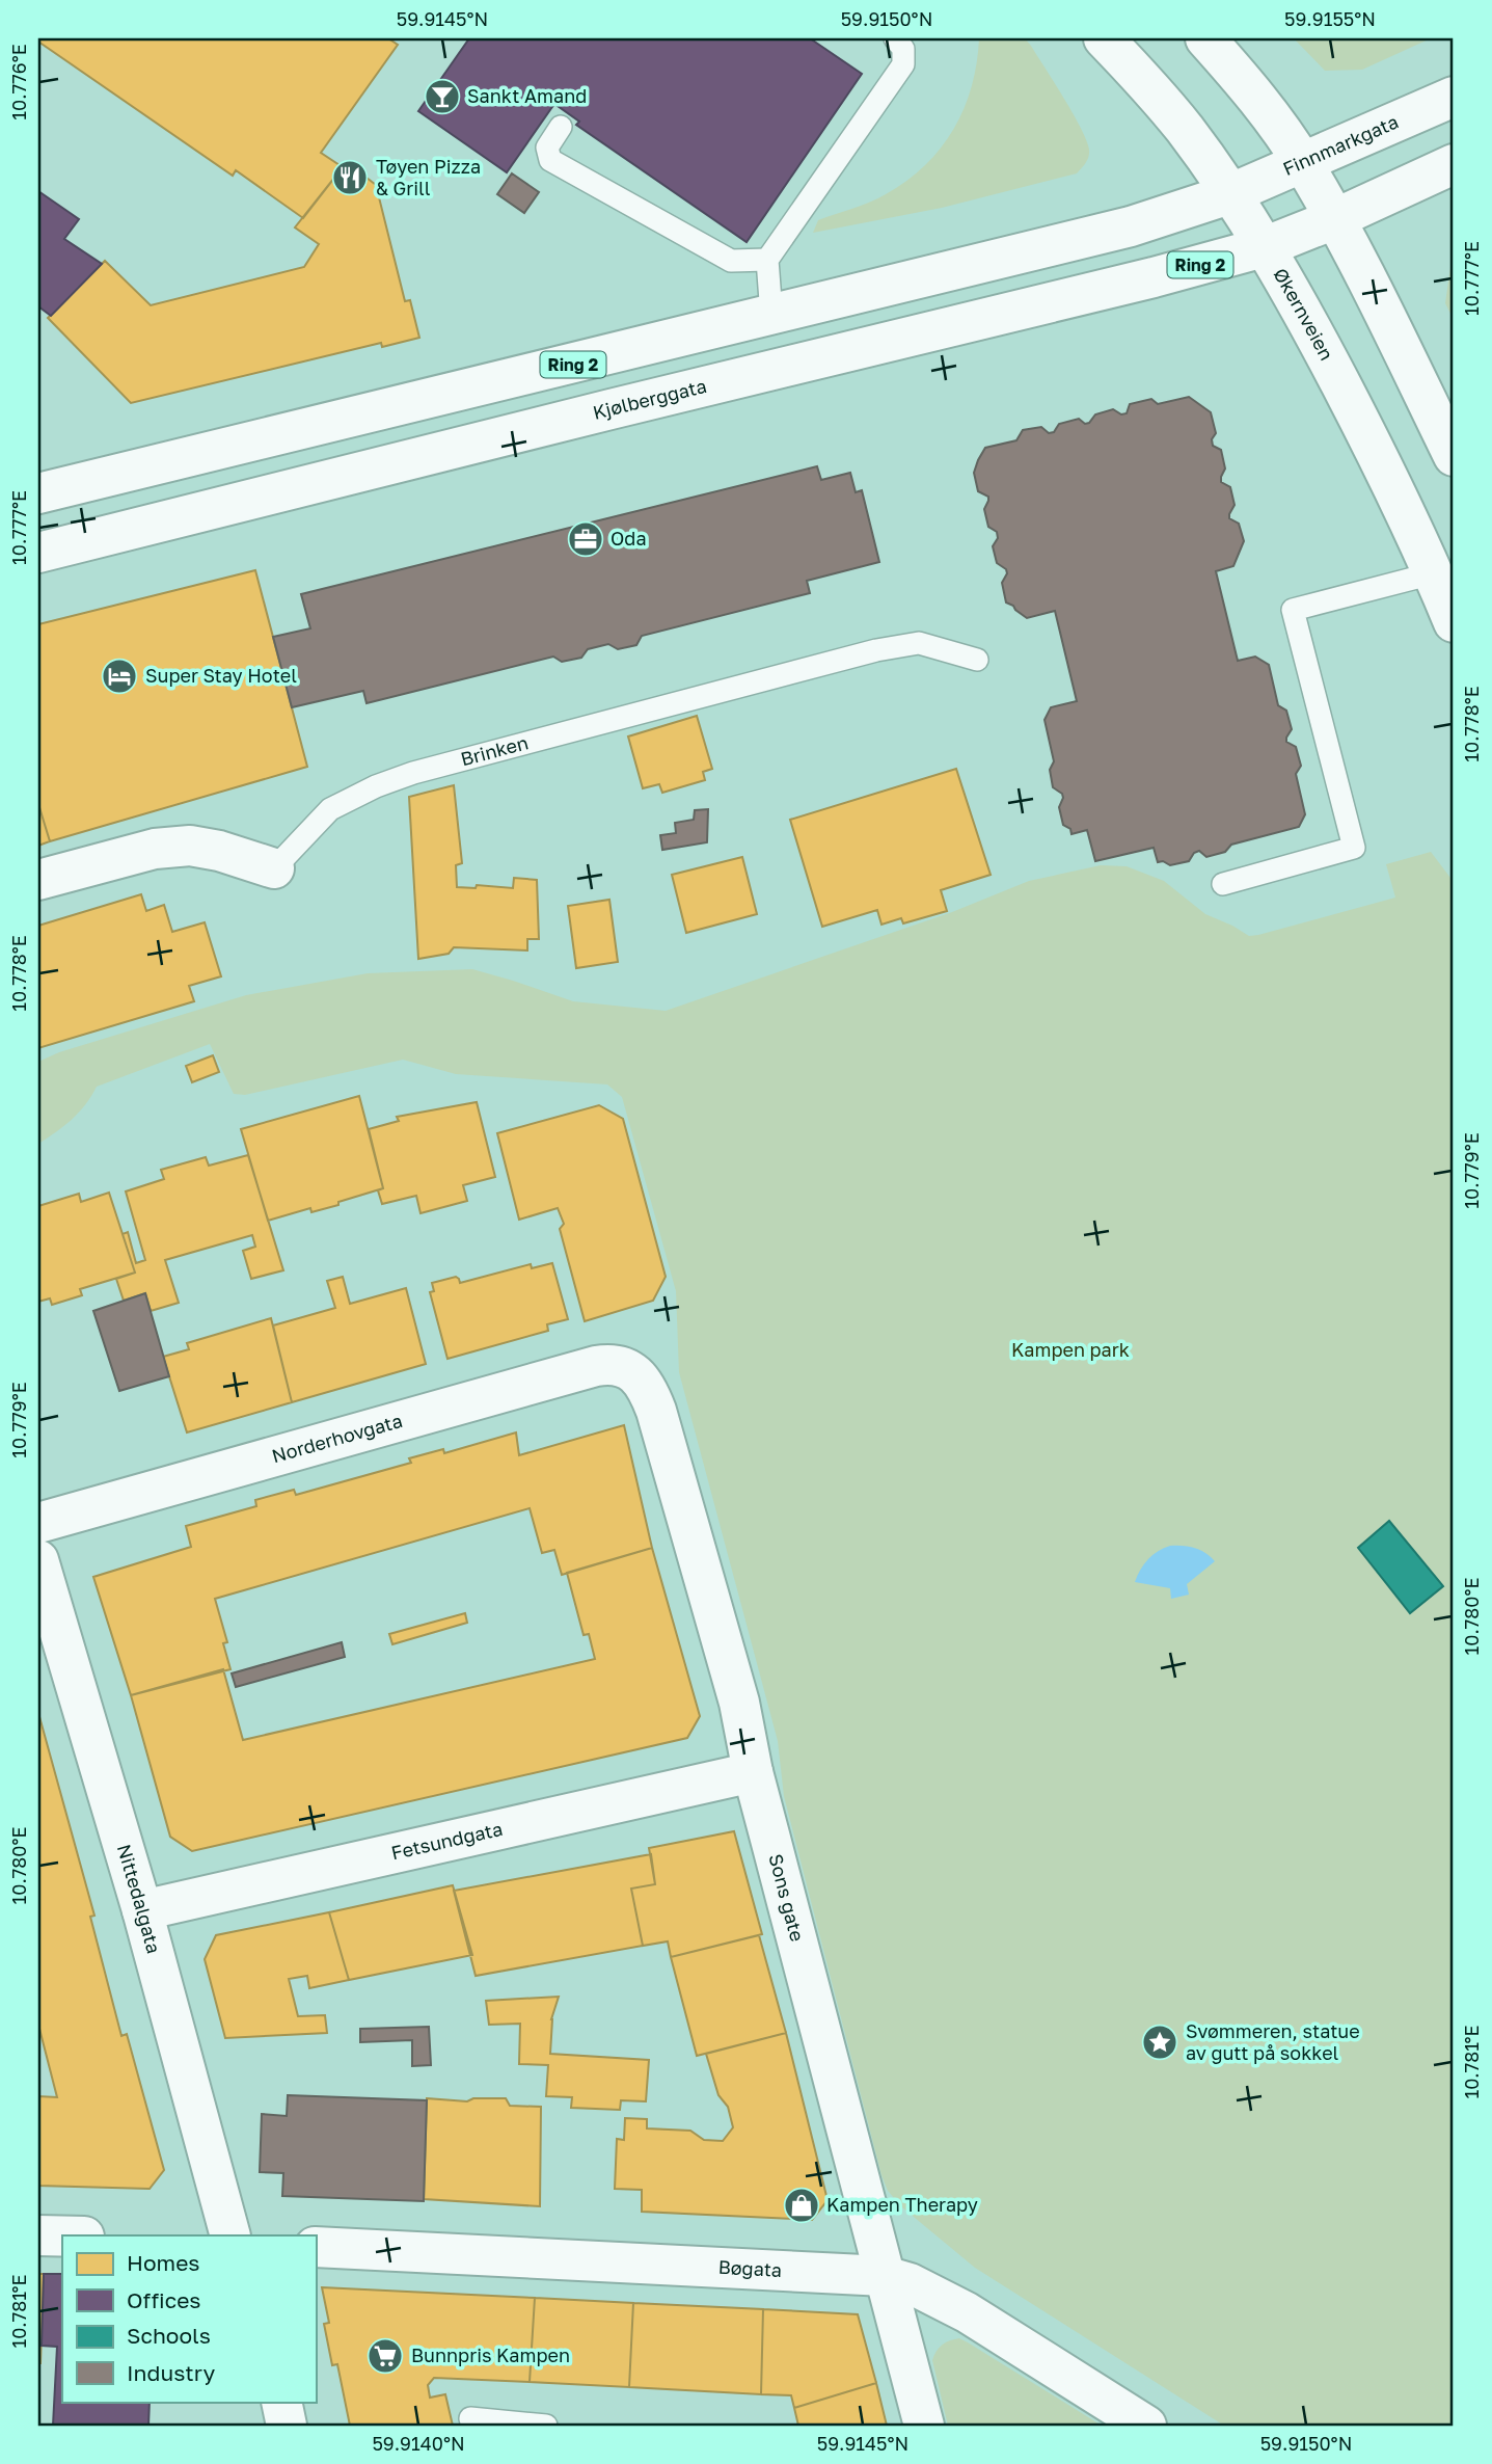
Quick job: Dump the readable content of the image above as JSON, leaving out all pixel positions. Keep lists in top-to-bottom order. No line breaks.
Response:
{"streets":{"street":["Finnmarkgata","Ring 2","Økernveien","Kjølberggata","Brinken","Norderhovgata","Fetsundgata","Sons gate","Nittedalgata","Bøgata"]},"crossings":[["Finnmarkgata","Ring 2"],["Finnmarkgata","Økernveien"],["Ring 2","Økernveien"],["Ring 2","Kjølberggata"],["Økernveien","Kjølberggata"],["Norderhovgata","Sons gate"],["Fetsundgata","Sons gate"],["Fetsundgata","Nittedalgata"],["Sons gate","Bøgata"]],"parks":["Kampen park"],"places":{"bar":["Sankt Amand"],"restaurant":["Tøyen Pizza & Grill"],"office":["Oda"],"hotel":["Super Stay Hotel"],"place":["Svømmeren, statue av gutt på sokkel"],"shop":["Kampen Therapy"],"supermarket":["Bunnpris Kampen"]},"legend":["Homes","Offices","Schools","Industry"],"coordinates":["59.9145°N","59.9150°N","59.9155°N","10.776°E","10.777°E","10.778°E","10.779°E","10.780°E","10.781°E","59.9140°N"]}
